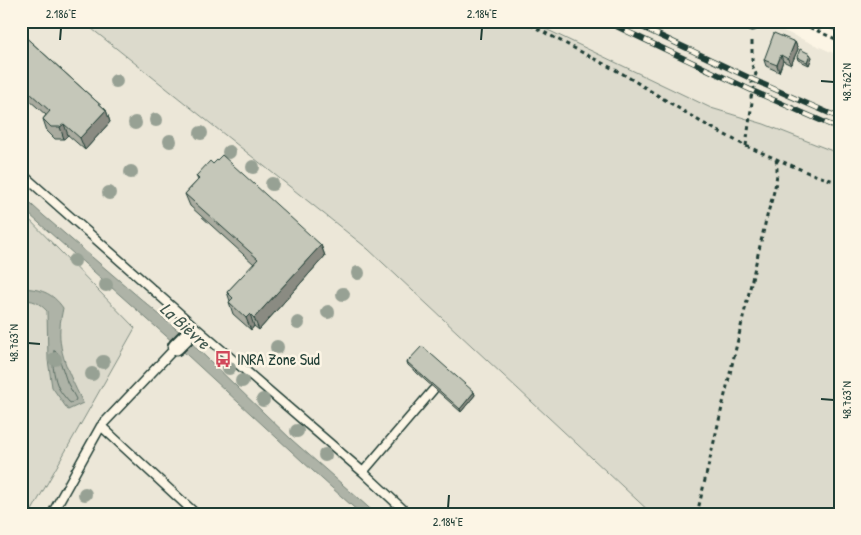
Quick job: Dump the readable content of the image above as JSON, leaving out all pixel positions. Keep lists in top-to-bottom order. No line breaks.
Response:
{"water":["La Bièvre"],"places":{"bus stop":["INRA Zone Sud"]},"coordinates":["2.186°E","2.184°E","48.762°N","48.763°N"]}
